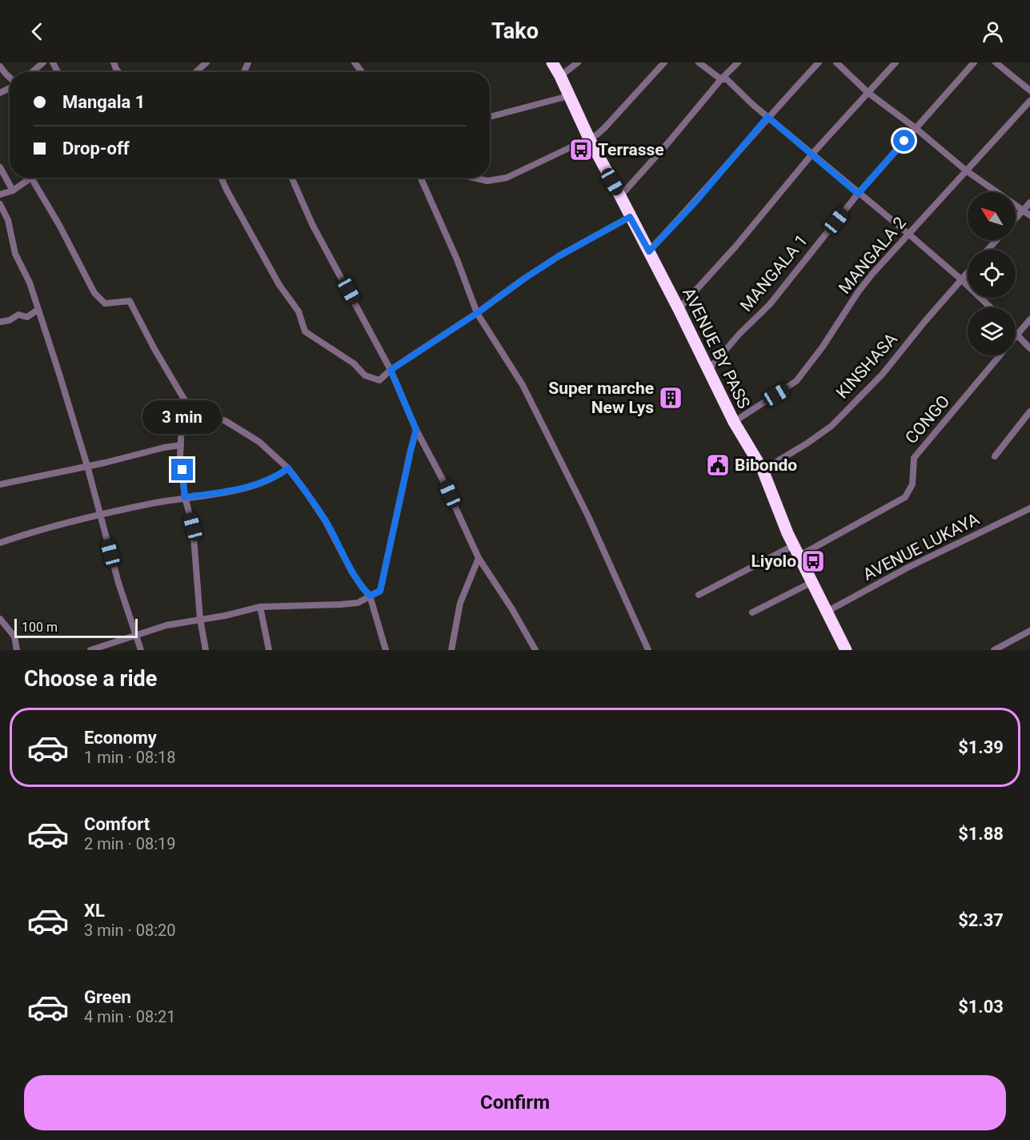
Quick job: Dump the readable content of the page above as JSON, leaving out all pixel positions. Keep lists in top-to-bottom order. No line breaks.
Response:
{"streets":{"highway":["AVENUE BY PASS"],"street":["MANGALA 2","MANGALA 1","KINSHASA","CONGO","AVENUE LUKAYA"]},"crossings":[["MANGALA 2","AVENUE BY PASS"],["MANGALA 1","AVENUE BY PASS"],["AVENUE BY PASS","KINSHASA"],["AVENUE BY PASS","CONGO"],["AVENUE BY PASS","AVENUE LUKAYA"]],"places":{"bus stop":["Terrasse","Liyolo"],"building":["Super marche New Lys"],"public building":["Bibondo"]},"scale_bar":"100 m","north":"top left","page":{"header":"Tako","banner":["Mangala 1","Drop-off"],"bubble":"3 min","scale":"100 m","heading":"Choose a ride","list":[{"name":"Economy","note":"1 min · 08:18","value":"$1.39"},{"name":"Comfort","note":"2 min · 08:19","value":"$1.88"},{"name":"XL","note":"3 min · 08:20","value":"$2.37"},{"name":"Green","note":"4 min · 08:21","value":"$1.03"}],"buttons":"Confirm"}}
